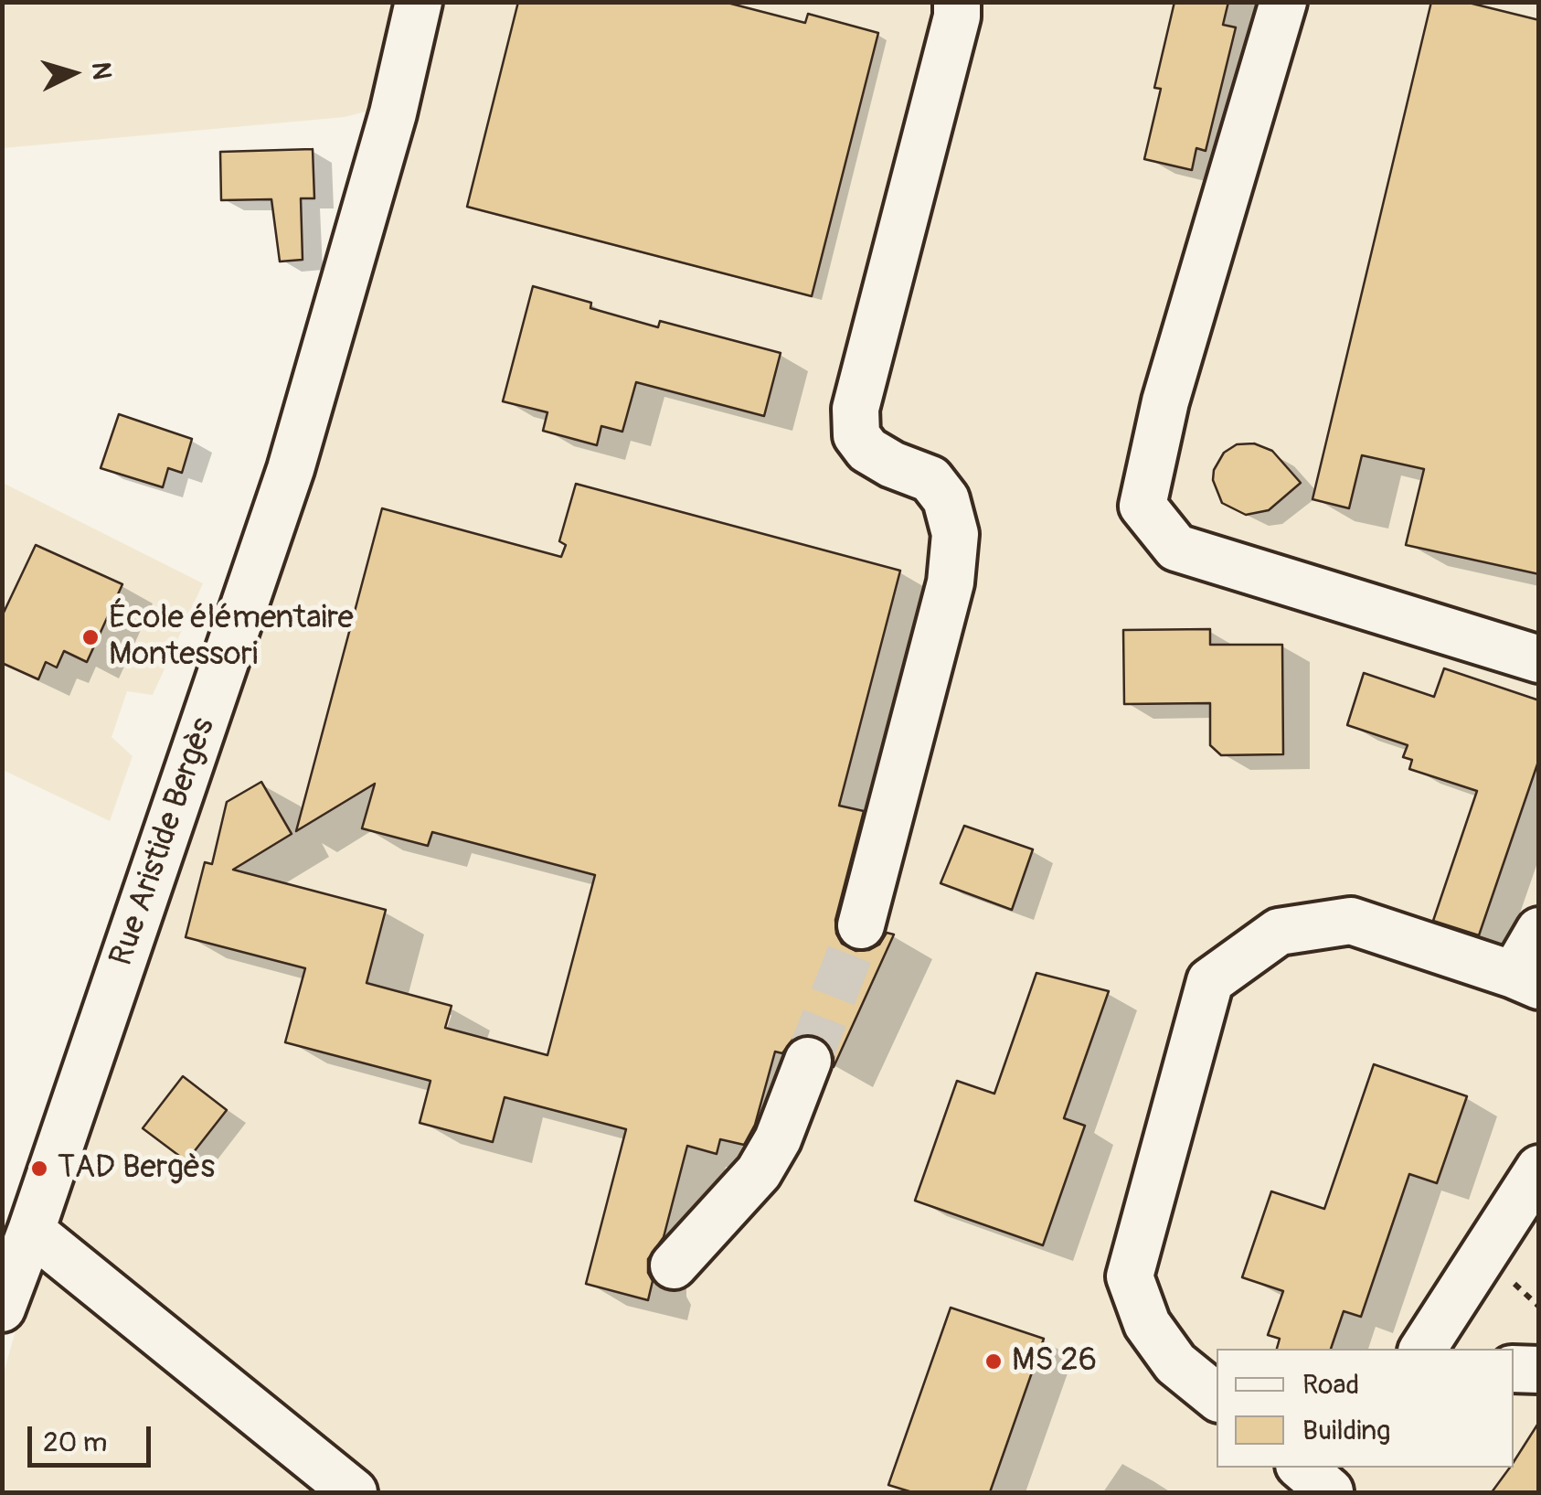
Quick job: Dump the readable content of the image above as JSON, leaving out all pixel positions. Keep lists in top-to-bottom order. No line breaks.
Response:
{"streets":{"street":["Rue Aristide Bergès"]},"places":["École élémentaire Montessori","TAD Bergès","MS 26"],"legend":["Road","Building"],"scale_bar":"20 m","north":"right"}
